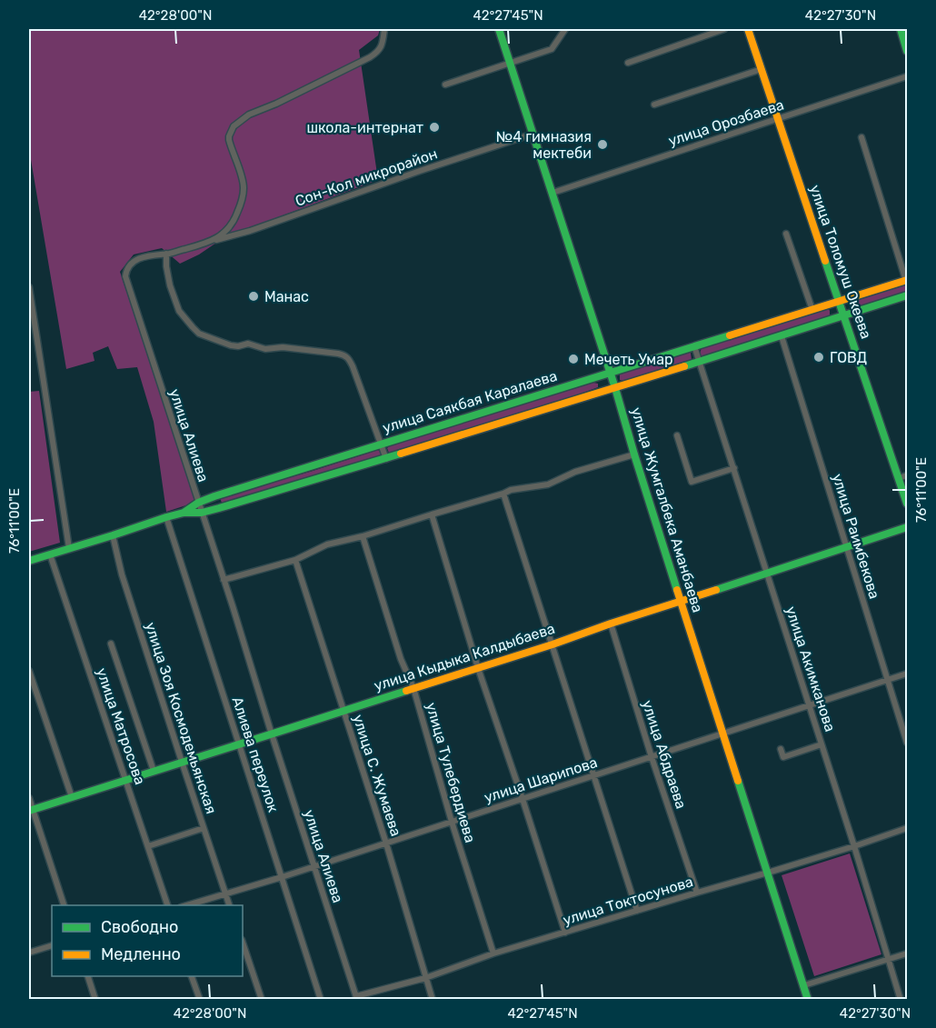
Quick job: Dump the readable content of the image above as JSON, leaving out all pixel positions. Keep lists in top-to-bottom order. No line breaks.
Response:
{"streets":{"street":["улица Орозбаева","Сон-Кол микрорайон","улица Толомуш Океева","улица Саякбая Каралаева","улица Алиева","улица Жумгалбека Аманбаева","улица Раимбекова","улица Кыдыка Калдыбаева","улица Акимканова","улица Зоя Космодемьянская","улица Матросова","Алиева переулок","улица Абдраева","улица Тулебердиева","улица С. Жумаева","улица Шарипова","улица Токтосунова"]},"crossings":[["улица Орозбаева","улица Толомуш Океева"],["улица Орозбаева","улица Жумгалбека Аманбаева"],["Сон-Кол микрорайон","улица Алиева"],["Сон-Кол микрорайон","улица Жумгалбека Аманбаева"],["улица Толомуш Океева","улица Саякбая Каралаева"],["улица Саякбая Каралаева","улица Алиева"],["улица Саякбая Каралаева","улица Жумгалбека Аманбаева"],["улица Саякбая Каралаева","улица Раимбекова"],["улица Саякбая Каралаева","улица Акимканова"],["улица Алиева","улица Кыдыка Калдыбаева"],["улица Алиева","улица Шарипова"],["улица Алиева","улица Токтосунова"],["улица Жумгалбека Аманбаева","улица Кыдыка Калдыбаева"],["улица Жумгалбека Аманбаева","улица Шарипова"],["улица Жумгалбека Аманбаева","улица Токтосунова"],["улица Раимбекова","улица Кыдыка Калдыбаева"],["улица Раимбекова","улица Шарипова"],["улица Кыдыка Калдыбаева","улица Акимканова"],["улица Кыдыка Калдыбаева","улица Зоя Космодемьянская"],["улица Кыдыка Калдыбаева","улица Матросова"],["улица Кыдыка Калдыбаева","Алиева переулок"],["улица Кыдыка Калдыбаева","улица Абдраева"],["улица Кыдыка Калдыбаева","улица Тулебердиева"],["улица Кыдыка Калдыбаева","улица С. Жумаева"],["улица Акимканова","улица Шарипова"],["улица Акимканова","улица Токтосунова"],["улица Зоя Космодемьянская","улица Шарипова"],["Алиева переулок","улица Шарипова"],["улица Абдраева","улица Шарипова"],["улица Абдраева","улица Токтосунова"],["улица Тулебердиева","улица Шарипова"],["улица Тулебердиева","улица Токтосунова"],["улица С. Жумаева","улица Шарипова"],["улица С. Жумаева","улица Токтосунова"]],"places":["школа-интернат","№4 гимназия мектеби","Манас","ГОВД","Мечеть Умар"],"legend":["Свободно","Медленно"],"coordinates":["42°28'00\"N","42°27'45\"N","42°27'30\"N","76°11'00\"E"]}
